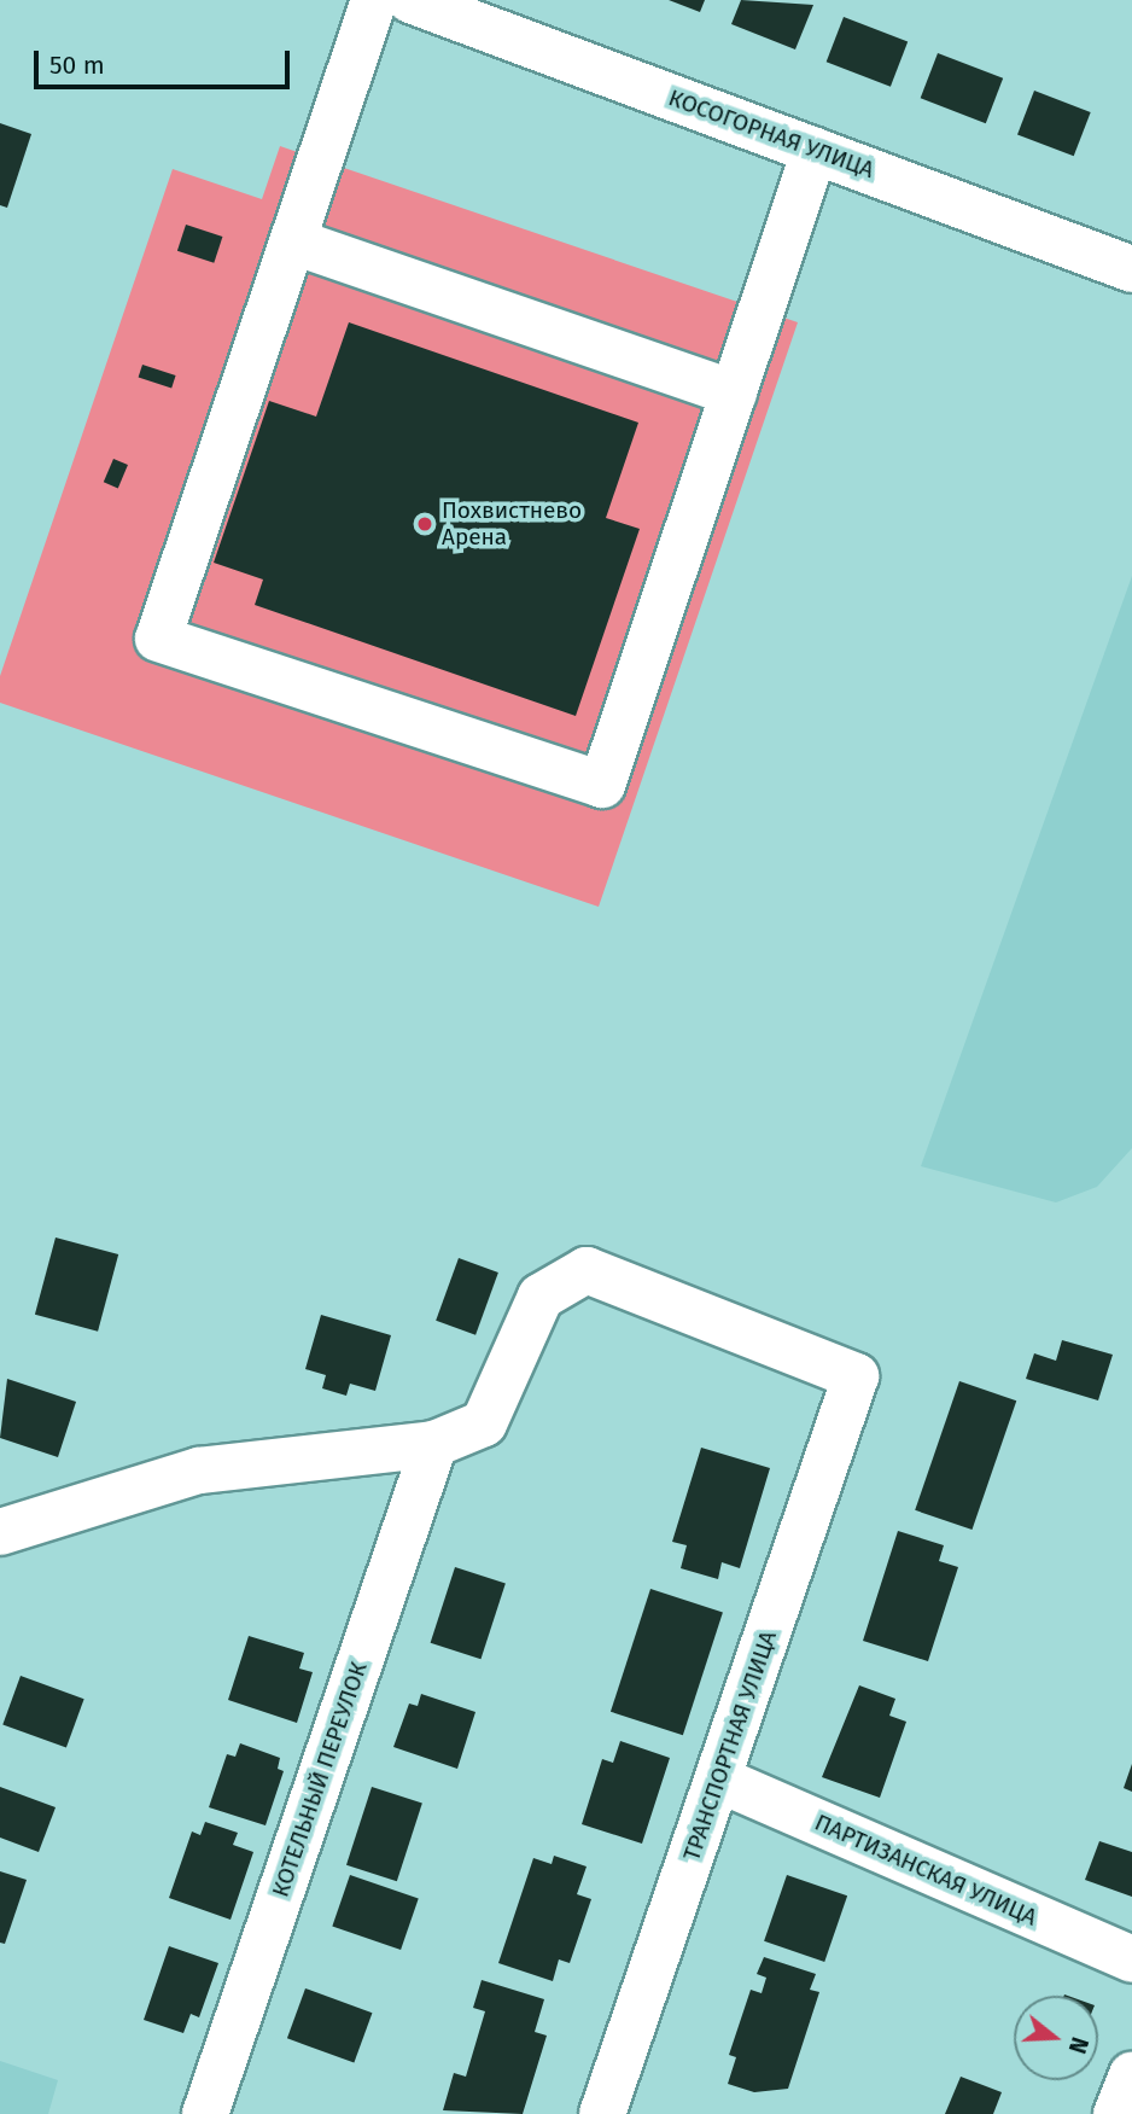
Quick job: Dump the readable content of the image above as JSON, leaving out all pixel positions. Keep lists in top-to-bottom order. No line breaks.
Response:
{"streets":{"street":["КОСОГОРНАЯ УЛИЦА","ТРАНСПОРТНАЯ УЛИЦА","КОТЕЛЬНЫЙ ПЕРЕУЛОК","ПАРТИЗАНСКАЯ УЛИЦА"]},"crossings":[["ТРАНСПОРТНАЯ УЛИЦА","КОТЕЛЬНЫЙ ПЕРЕУЛОК"],["ТРАНСПОРТНАЯ УЛИЦА","ПАРТИЗАНСКАЯ УЛИЦА"]],"places":["Похвистнево Арена"],"scale_bar":"50 m","north":"right"}
